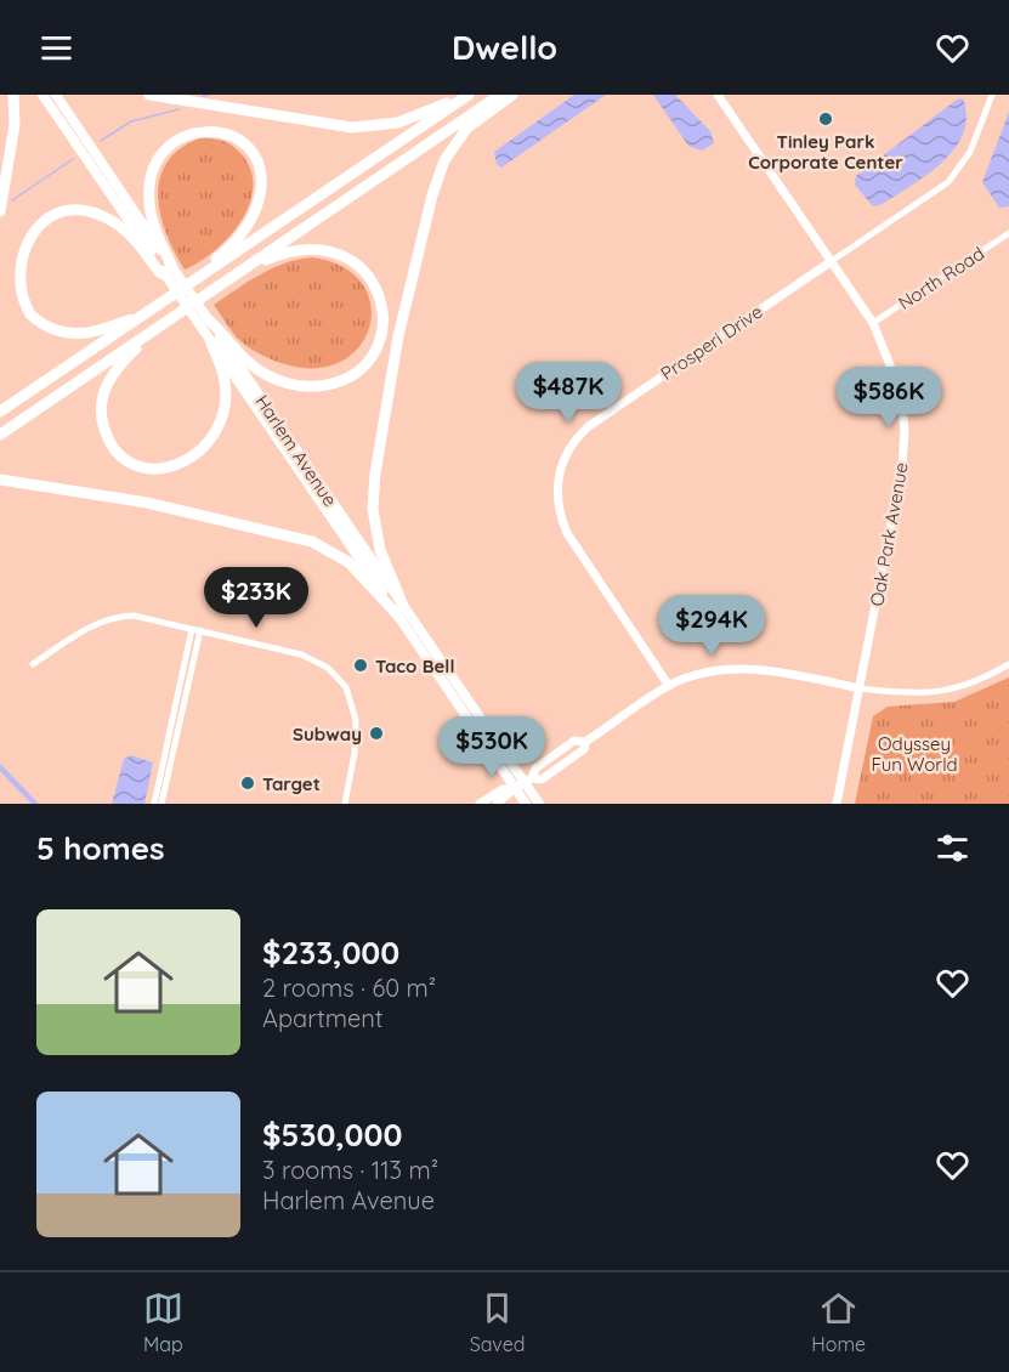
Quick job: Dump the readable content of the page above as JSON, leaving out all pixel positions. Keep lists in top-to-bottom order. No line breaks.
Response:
{"streets":{"main road":["Harlem Avenue"],"street":["North Road","Prosperi Drive","Oak Park Avenue"]},"crossings":[["North Road","Oak Park Avenue"],["Prosperi Drive","Oak Park Avenue"]],"parks":["Odyssey Fun World"],"places":["Tinley Park Corporate Center","Taco Bell","Subway","Target"],"page":{"header":"Dwello","price":["$487K","$586K","$233K","$294K","$530K"],"heading":"5 homes","list":[{"name":"$233,000","note":"2 rooms · 60 m² · Apartment"},{"name":"$530,000","note":"3 rooms · 113 m² · Harlem Avenue"}],"tabs":["Map","Saved","Home"]}}
